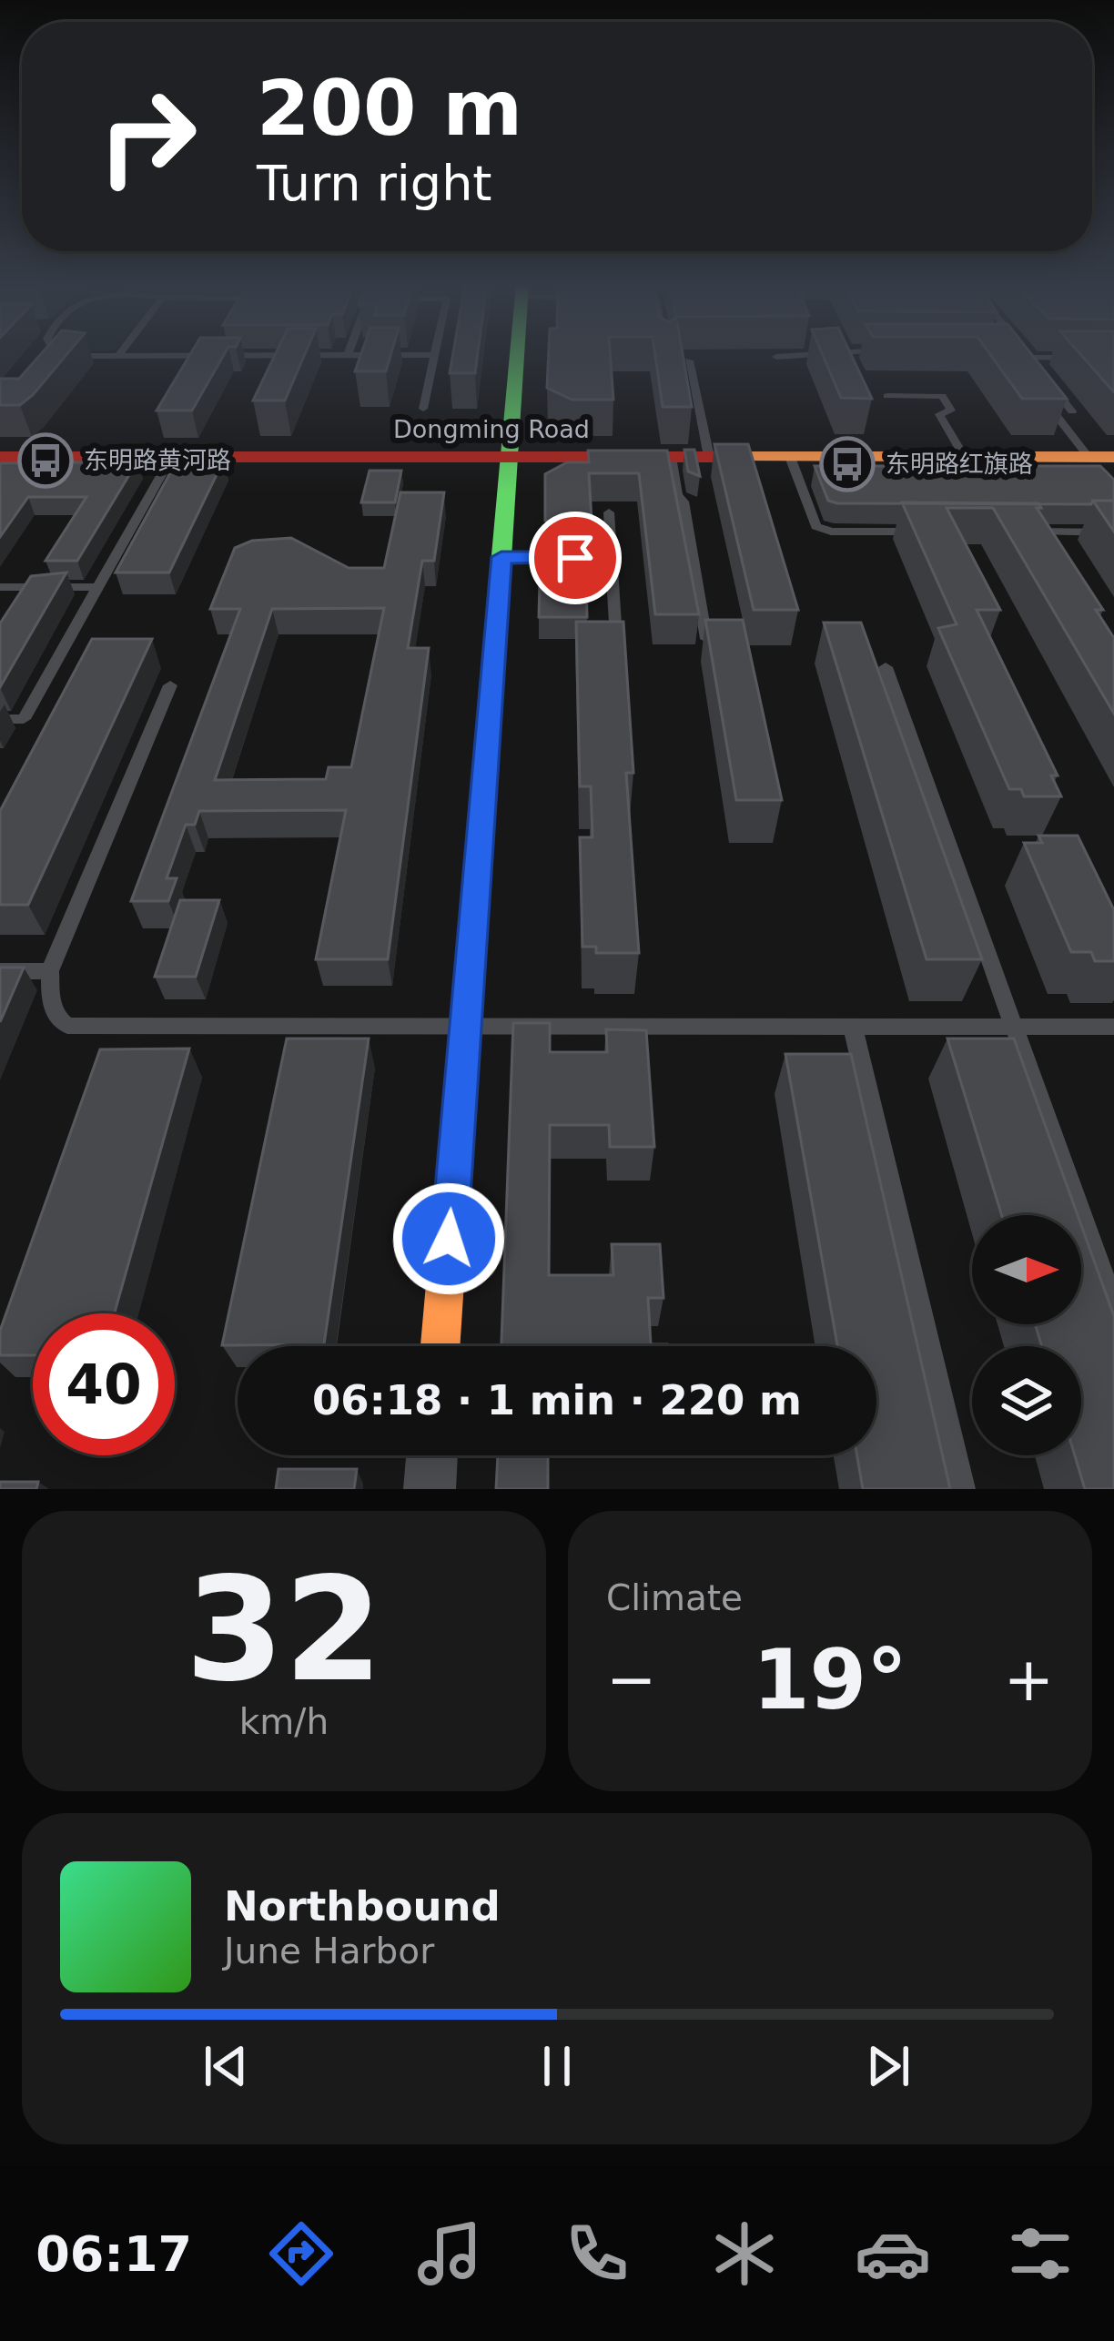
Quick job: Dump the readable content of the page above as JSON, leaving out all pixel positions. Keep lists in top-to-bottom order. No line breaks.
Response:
{"streets":{"street":["Dongming Road"]},"places":{"bus stop":["东明路黄河路","东明路红旗路"]},"north":"right","page":{"turn":["200 m","Turn right"],"limit":"40","trip":"06:18 · 1 min · 220 m","tile":[["32","km/h"],"Climate"],"heat":["−","19°","+"],"song":["Northbound","June Harbor"],"tabs":"06:17"}}
